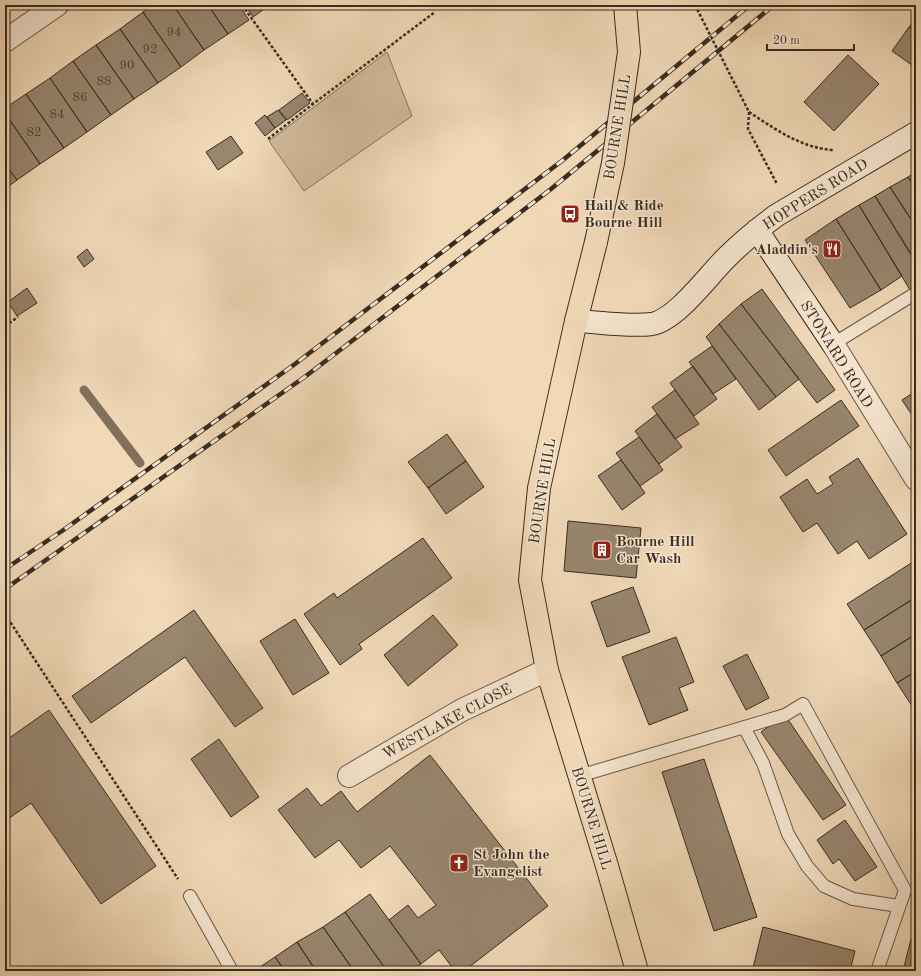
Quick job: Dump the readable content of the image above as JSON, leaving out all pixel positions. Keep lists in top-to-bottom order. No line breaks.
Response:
{"streets":{"main road":["BOURNE HILL"],"street":["HOPPERS ROAD","STONARD ROAD","WESTLAKE CLOSE"]},"crossings":[["BOURNE HILL","HOPPERS ROAD"],["BOURNE HILL","WESTLAKE CLOSE"],["HOPPERS ROAD","STONARD ROAD"]],"places":{"bus stop":["Hail & Ride Bourne Hill"],"restaurant":["Aladdin's"],"building":["Bourne Hill Car Wash"],"church":["St John the Evangelist"]},"house_numbers":["94","92","90","88","86","84","82"],"scale_bar":"20 m"}
